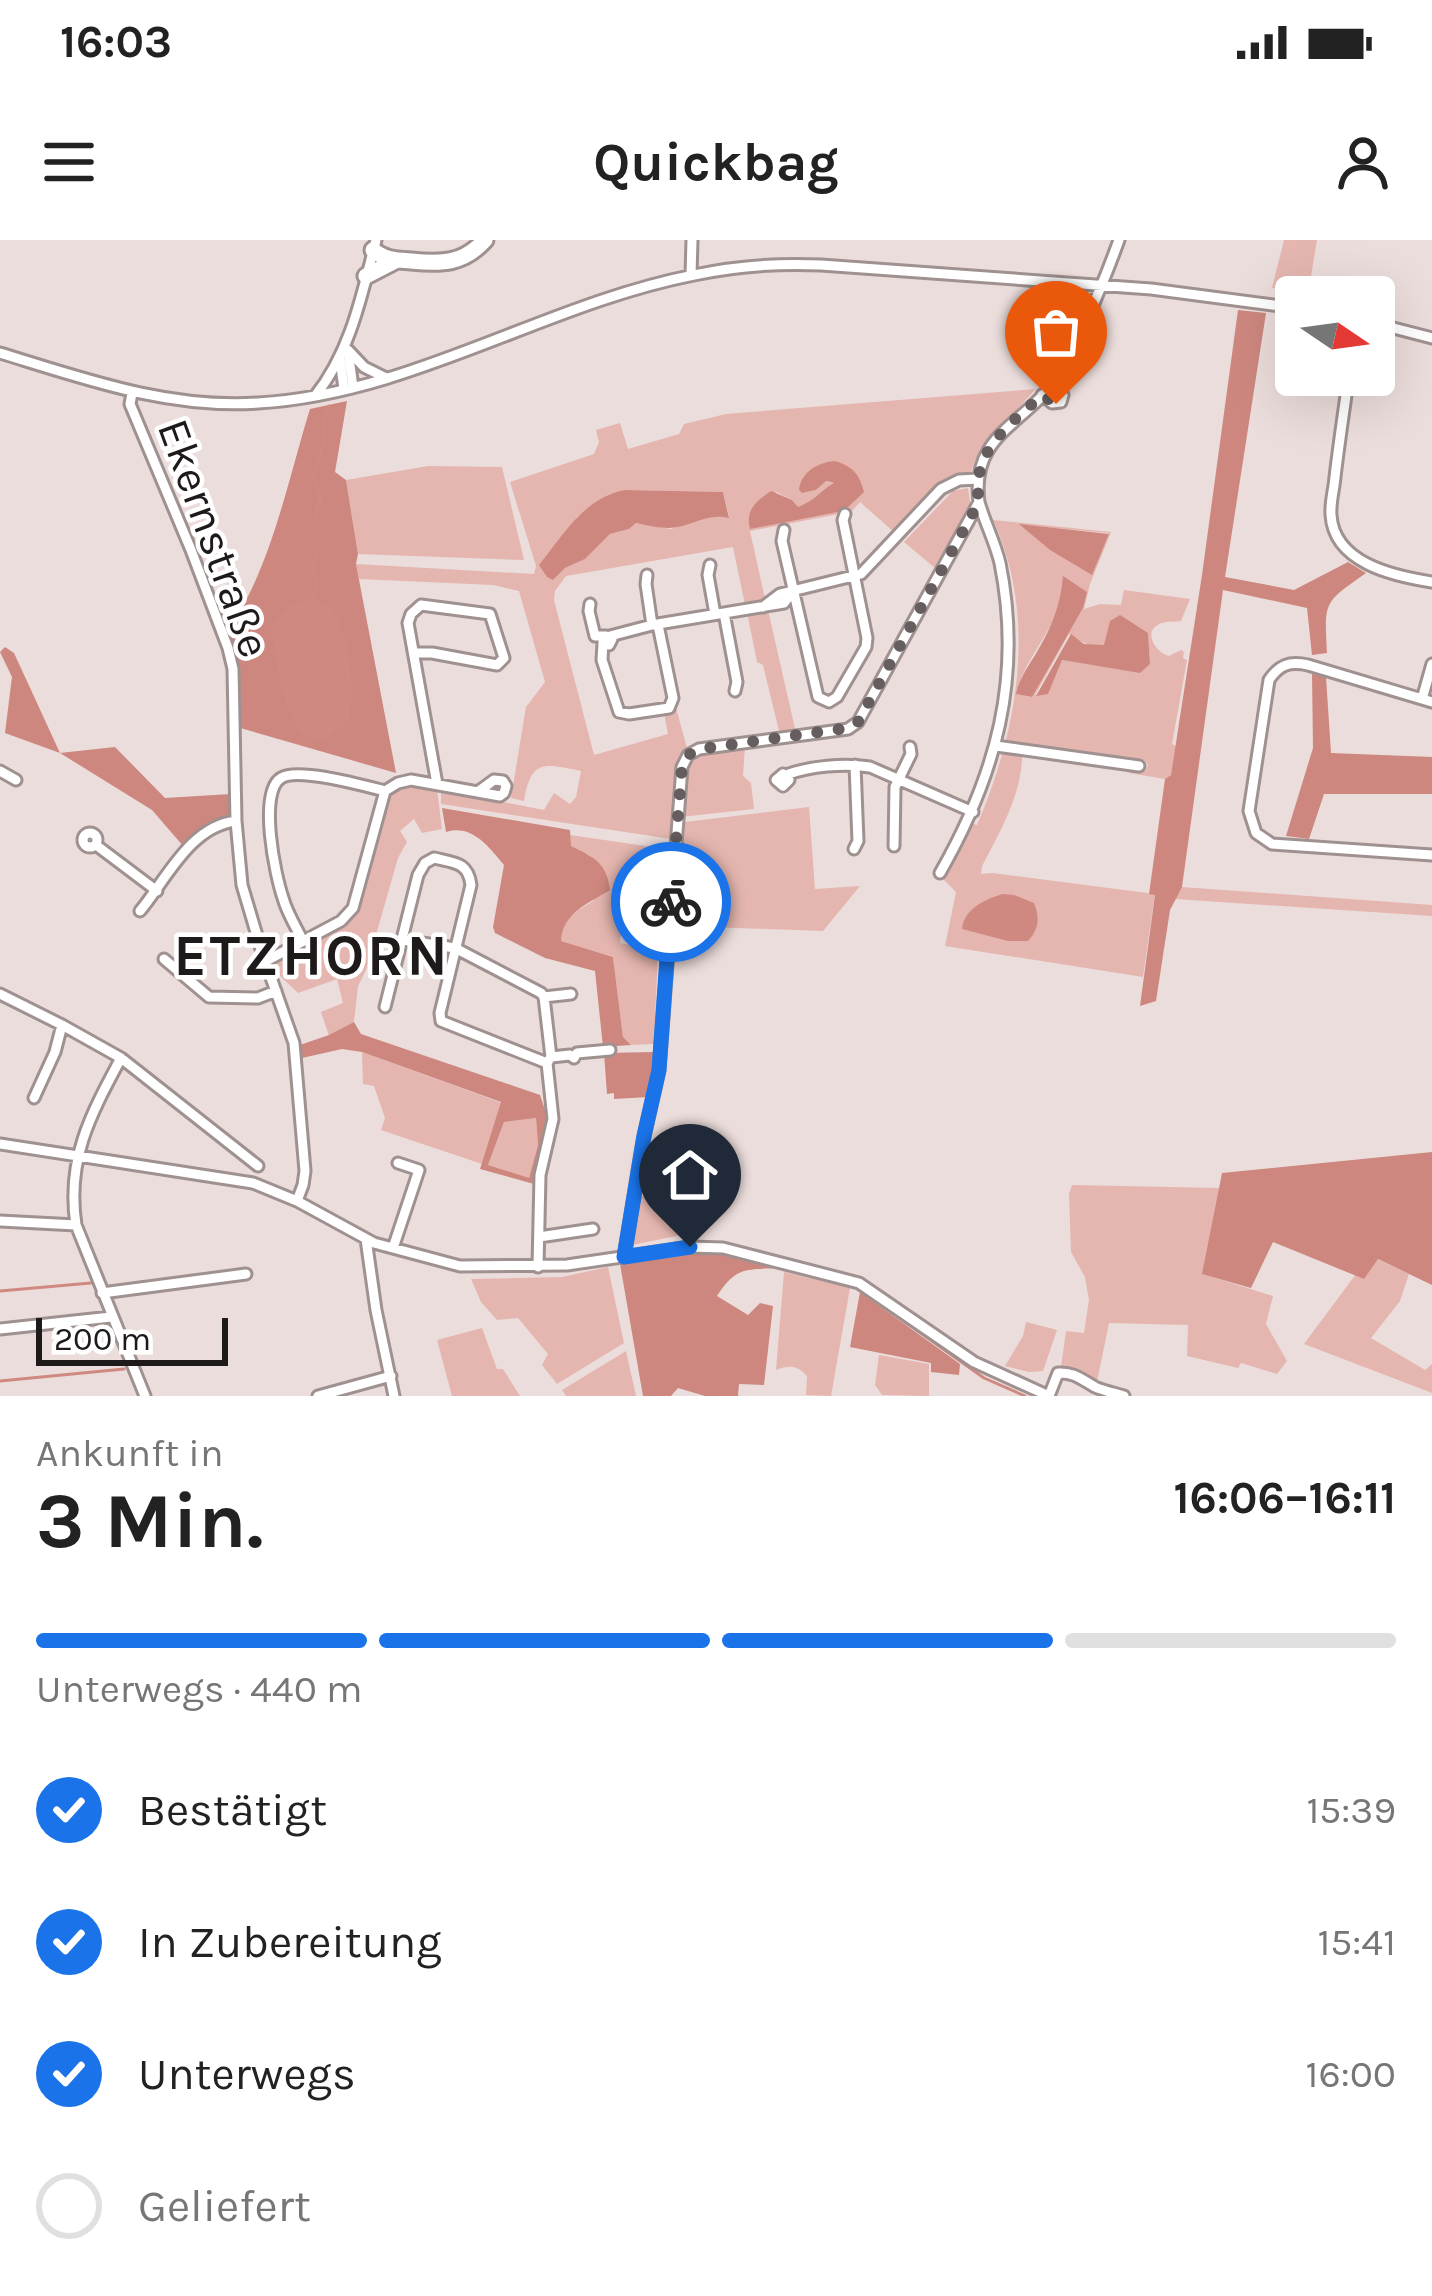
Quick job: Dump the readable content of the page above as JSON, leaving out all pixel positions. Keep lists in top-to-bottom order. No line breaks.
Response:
{"streets":{"street":["Ekernstraße"]},"districts":["ETZHORN"],"scale_bar":"200 m","north":"right","page":{"status":"16:03","header":"Quickbag","scale":"200 m","heading":["3 Min.","Ankunft in","16:06–16:11"],"bar":"Unterwegs · 440 m","list":[["Bestätigt","15:39"],["In Zubereitung","15:41"],["Unterwegs","16:00"],"Geliefert"]}}
